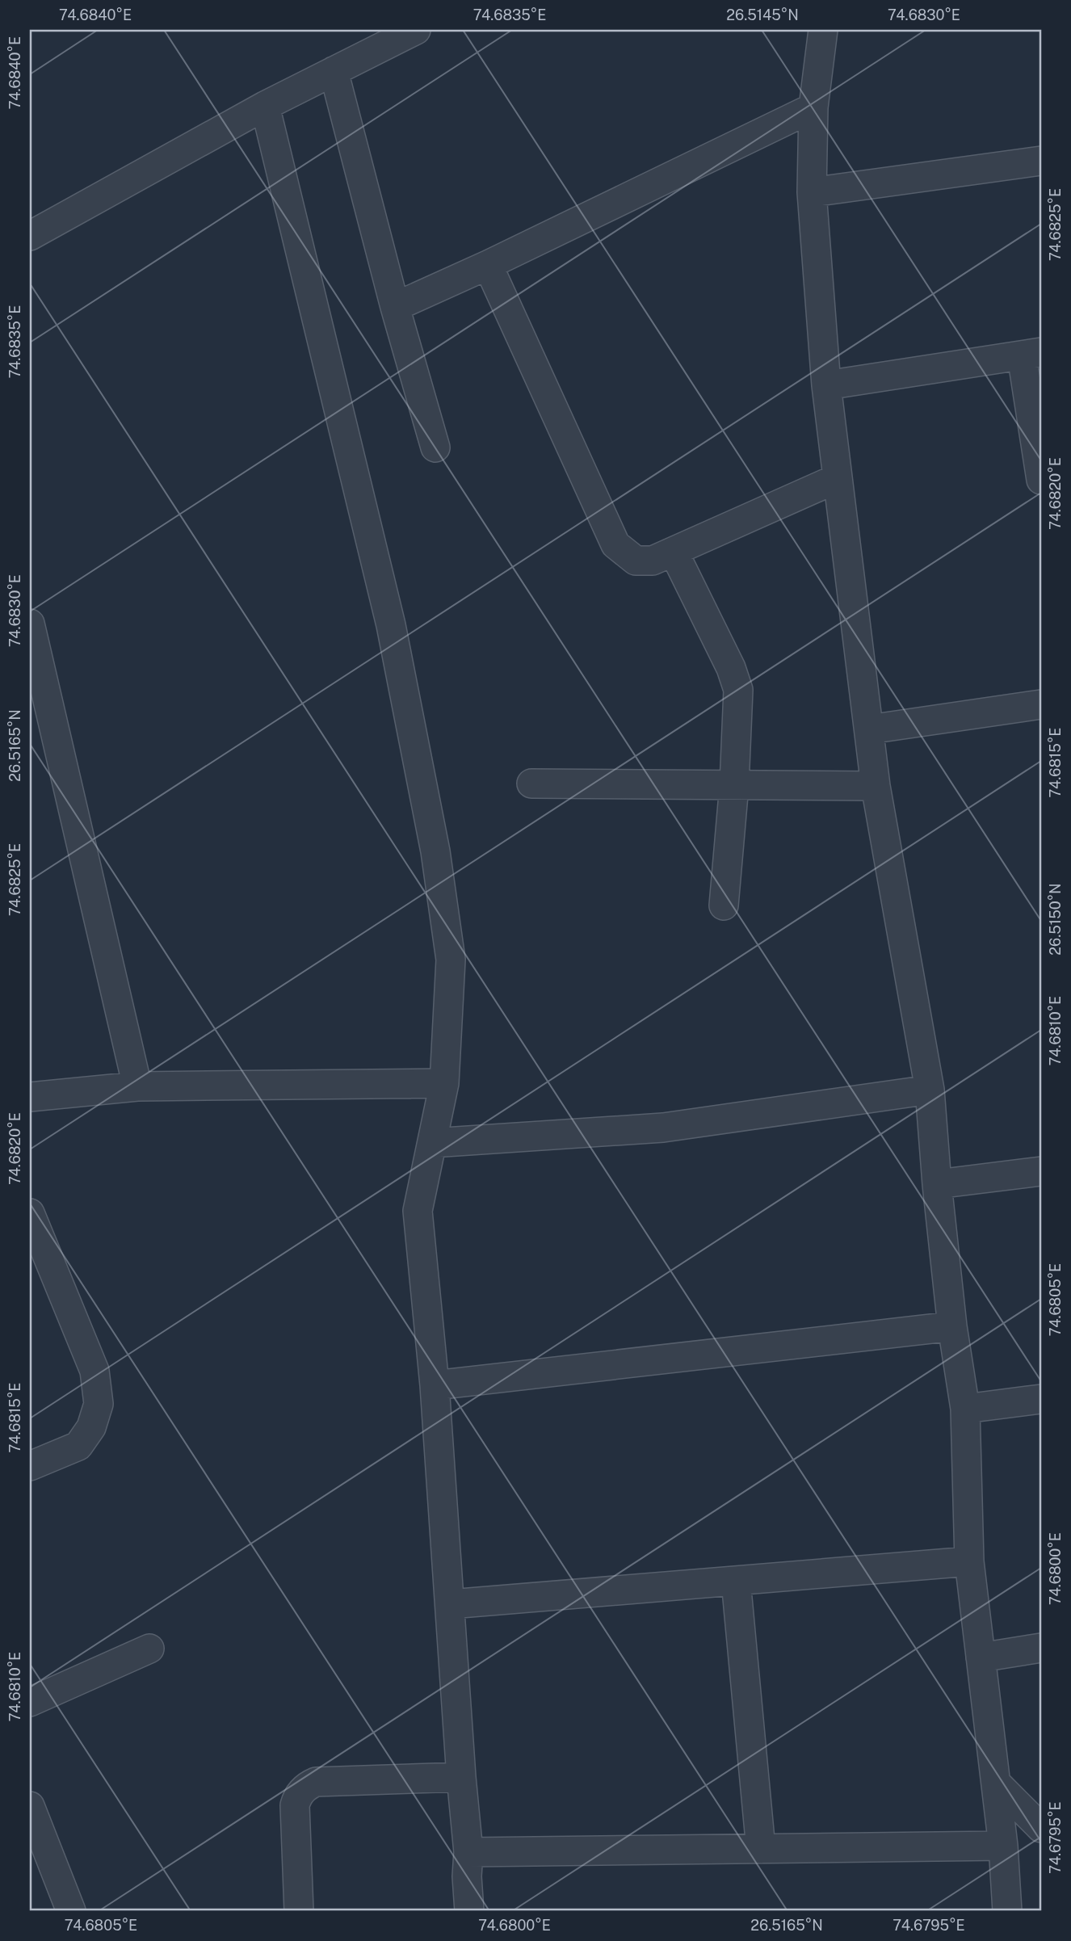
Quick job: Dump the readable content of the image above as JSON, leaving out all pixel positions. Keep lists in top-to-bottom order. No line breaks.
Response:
{"coordinates":["74.6840°E","74.6835°E","26.5145°N","74.6830°E","74.6825°E","74.6820°E","26.5165°N","74.6815°E","26.5150°N","74.6810°E","74.6805°E","74.6800°E","74.6795°E"]}
